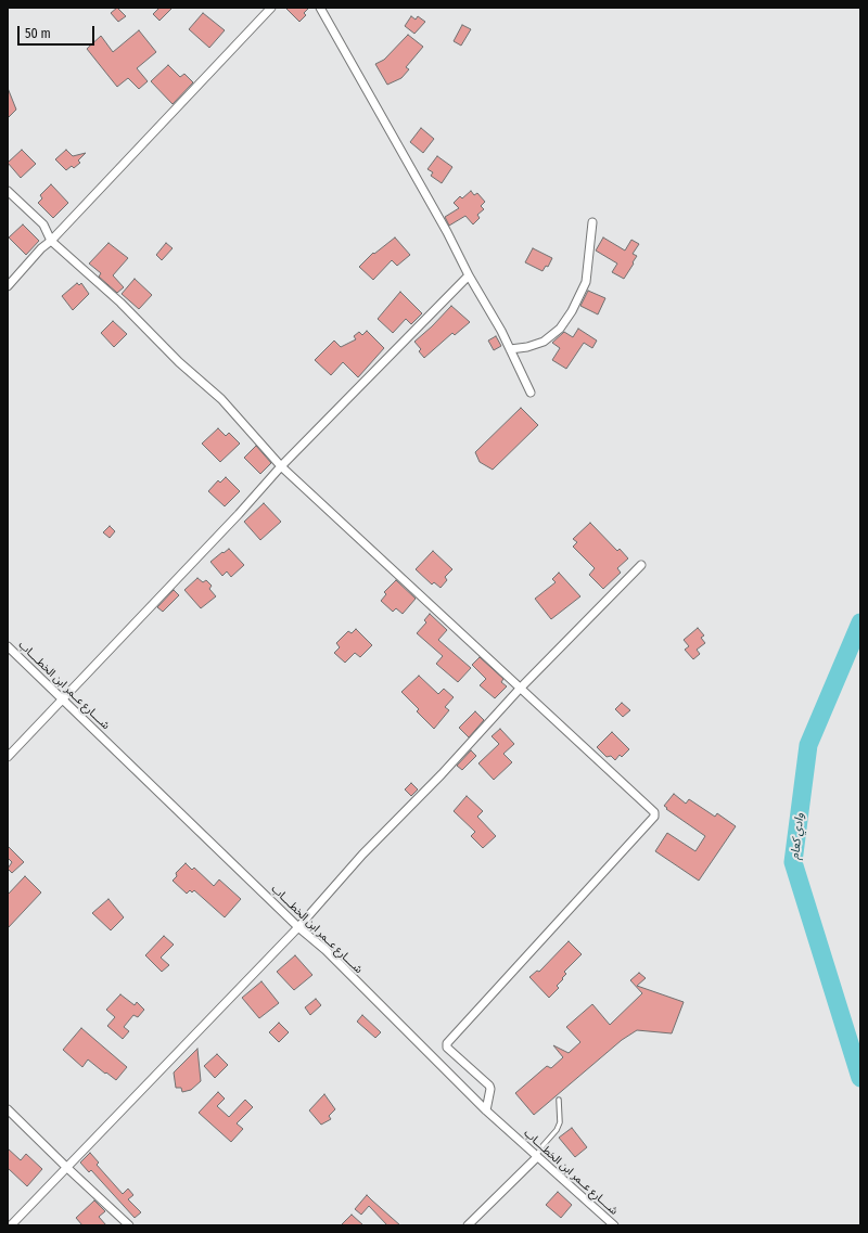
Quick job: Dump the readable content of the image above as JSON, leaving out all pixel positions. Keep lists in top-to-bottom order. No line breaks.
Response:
{"streets":{"street":["شــــارع عــمر ابن الخطــــاب"]},"water":["وادي كعام"],"scale_bar":"50 m"}
